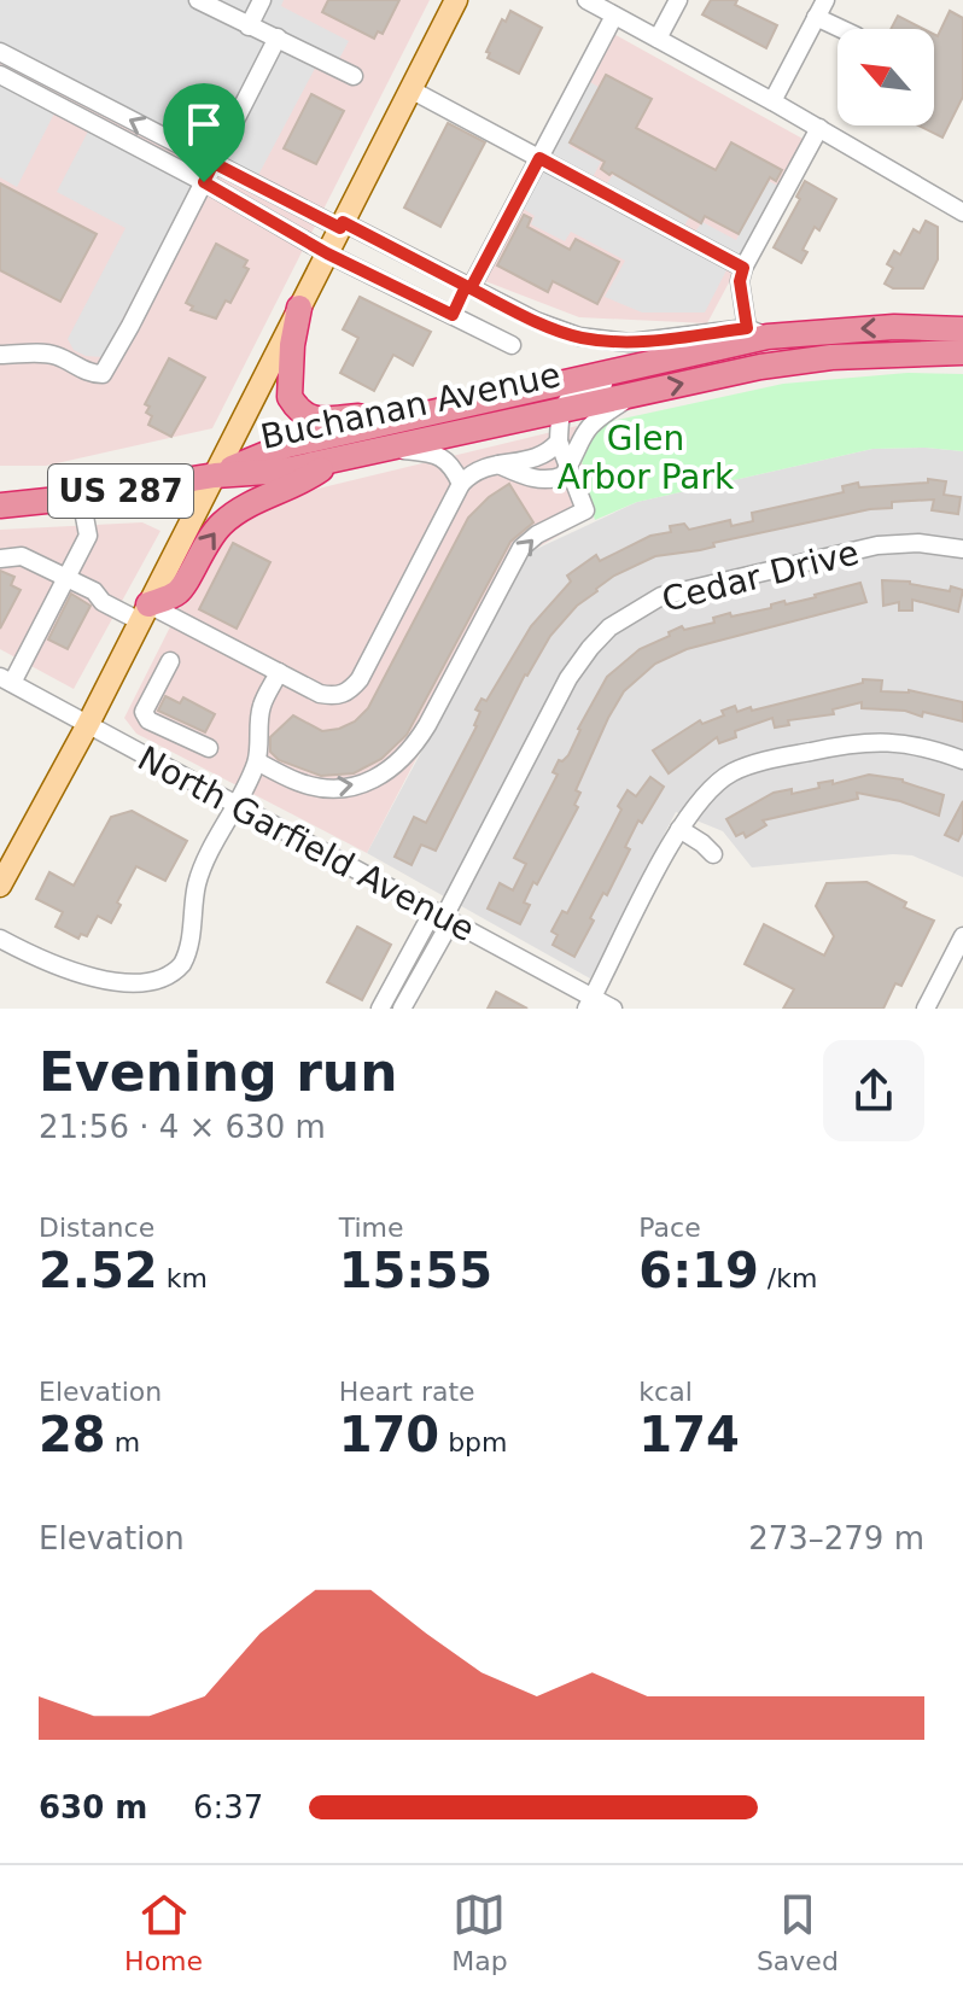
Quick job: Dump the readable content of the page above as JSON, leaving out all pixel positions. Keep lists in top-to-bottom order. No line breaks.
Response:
{"streets":{"highway":["Buchanan Avenue","US 287"],"street":["Cedar Drive","North Garfield Avenue"]},"crossings":[["Cedar Drive","North Garfield Avenue"]],"parks":["Glen Arbor Park"],"north":"top left","page":{"heading":["Evening run","21:56 · 4 × 630 m"],"stats":[["Distance","2.52 km"],["Time","15:55"],["Pace","6:19 /km"],["Elevation","28 m"],["Heart rate","170 bpm"],["kcal","174"]],"chart":["Elevation","273–279 m"],"list":[{"name":"630 m","note":"6:37"}],"tabs":["Home","Map","Saved"]}}
